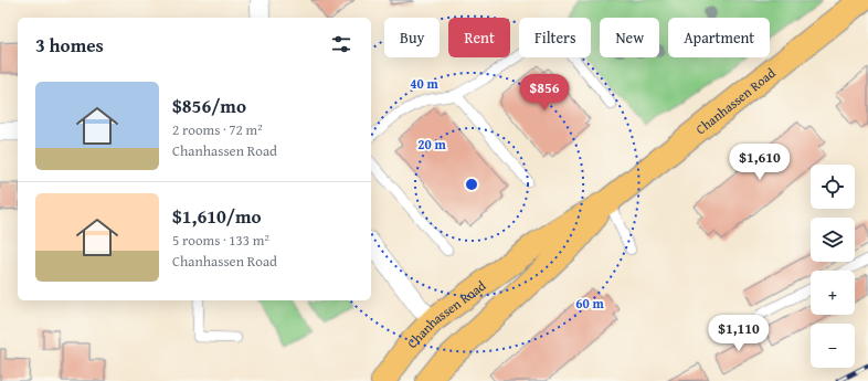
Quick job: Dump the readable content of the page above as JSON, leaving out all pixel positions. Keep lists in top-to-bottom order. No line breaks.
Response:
{"streets":{"main road":["Chanhassen Road"]},"page":{"chip":["Buy","Rent","Filters","New","Apartment"],"heading":"3 homes","list":[{"name":"$856/mo","note":"2 rooms · 72 m² · Chanhassen Road"},{"name":"$1,610/mo","note":"5 rooms · 133 m² · Chanhassen Road"}],"price":["$856","$1,610","$1,110"],"map_buttons":["+","−"]},"rings":["40 m","20 m","60 m"]}
